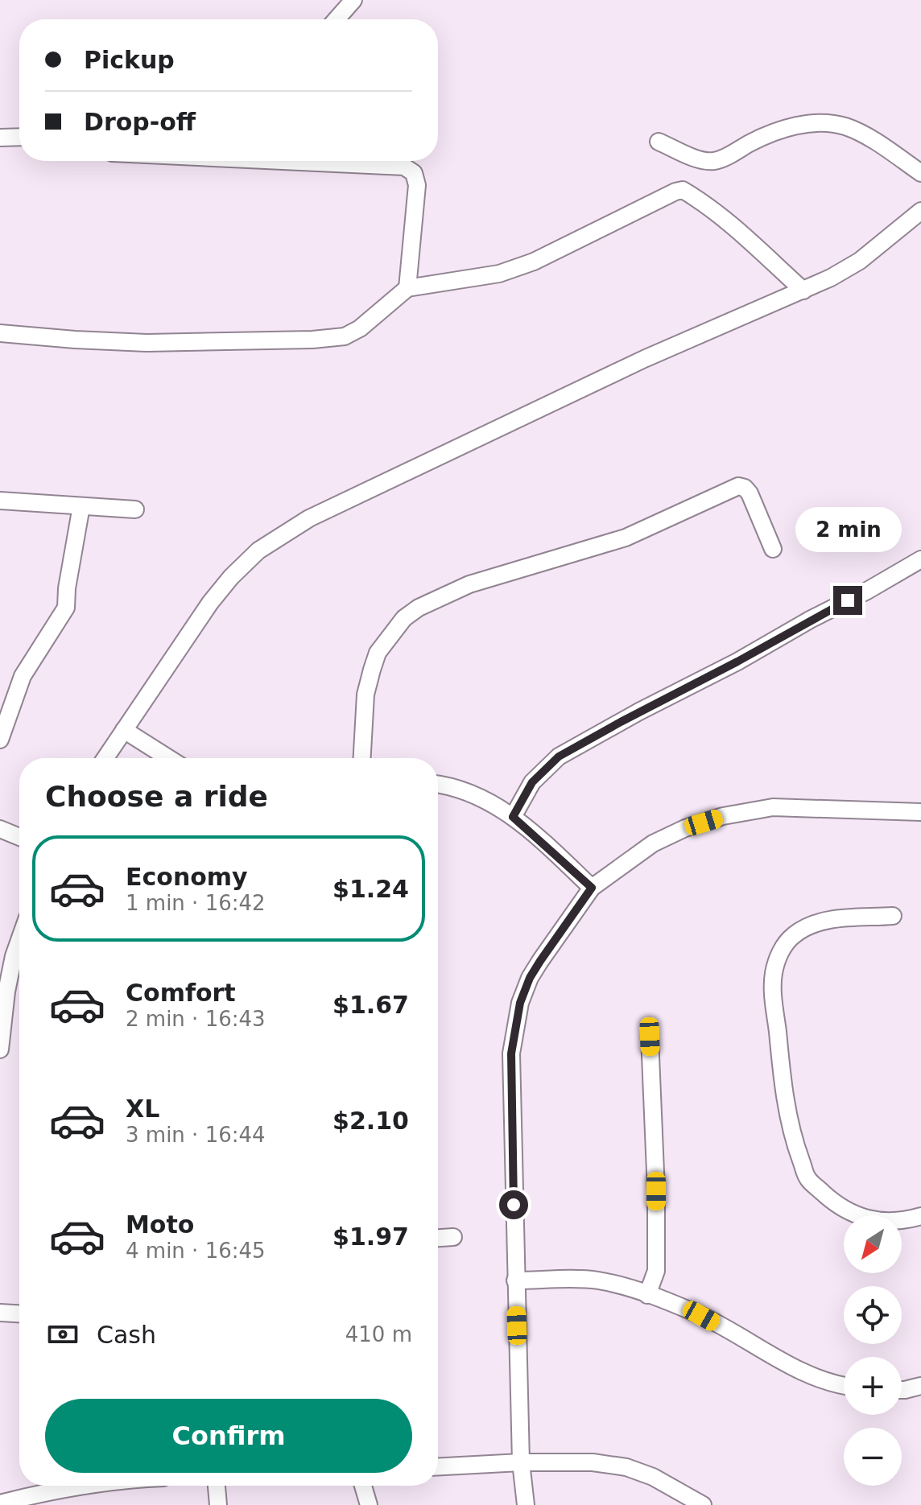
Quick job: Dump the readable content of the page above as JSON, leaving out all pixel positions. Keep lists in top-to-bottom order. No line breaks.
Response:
{"north":"bottom left","page":{"banner":["Pickup","Drop-off"],"bubble":"2 min","heading":"Choose a ride","list":[{"name":"Economy","note":"1 min · 16:42","value":"$1.24"},{"name":"Comfort","note":"2 min · 16:43","value":"$1.67"},{"name":"XL","note":"3 min · 16:44","value":"$2.10"},{"name":"Moto","note":"4 min · 16:45","value":"$1.97"}],"map_buttons":["+","−"],"pay":["Cash","410 m"],"buttons":"Confirm"}}
